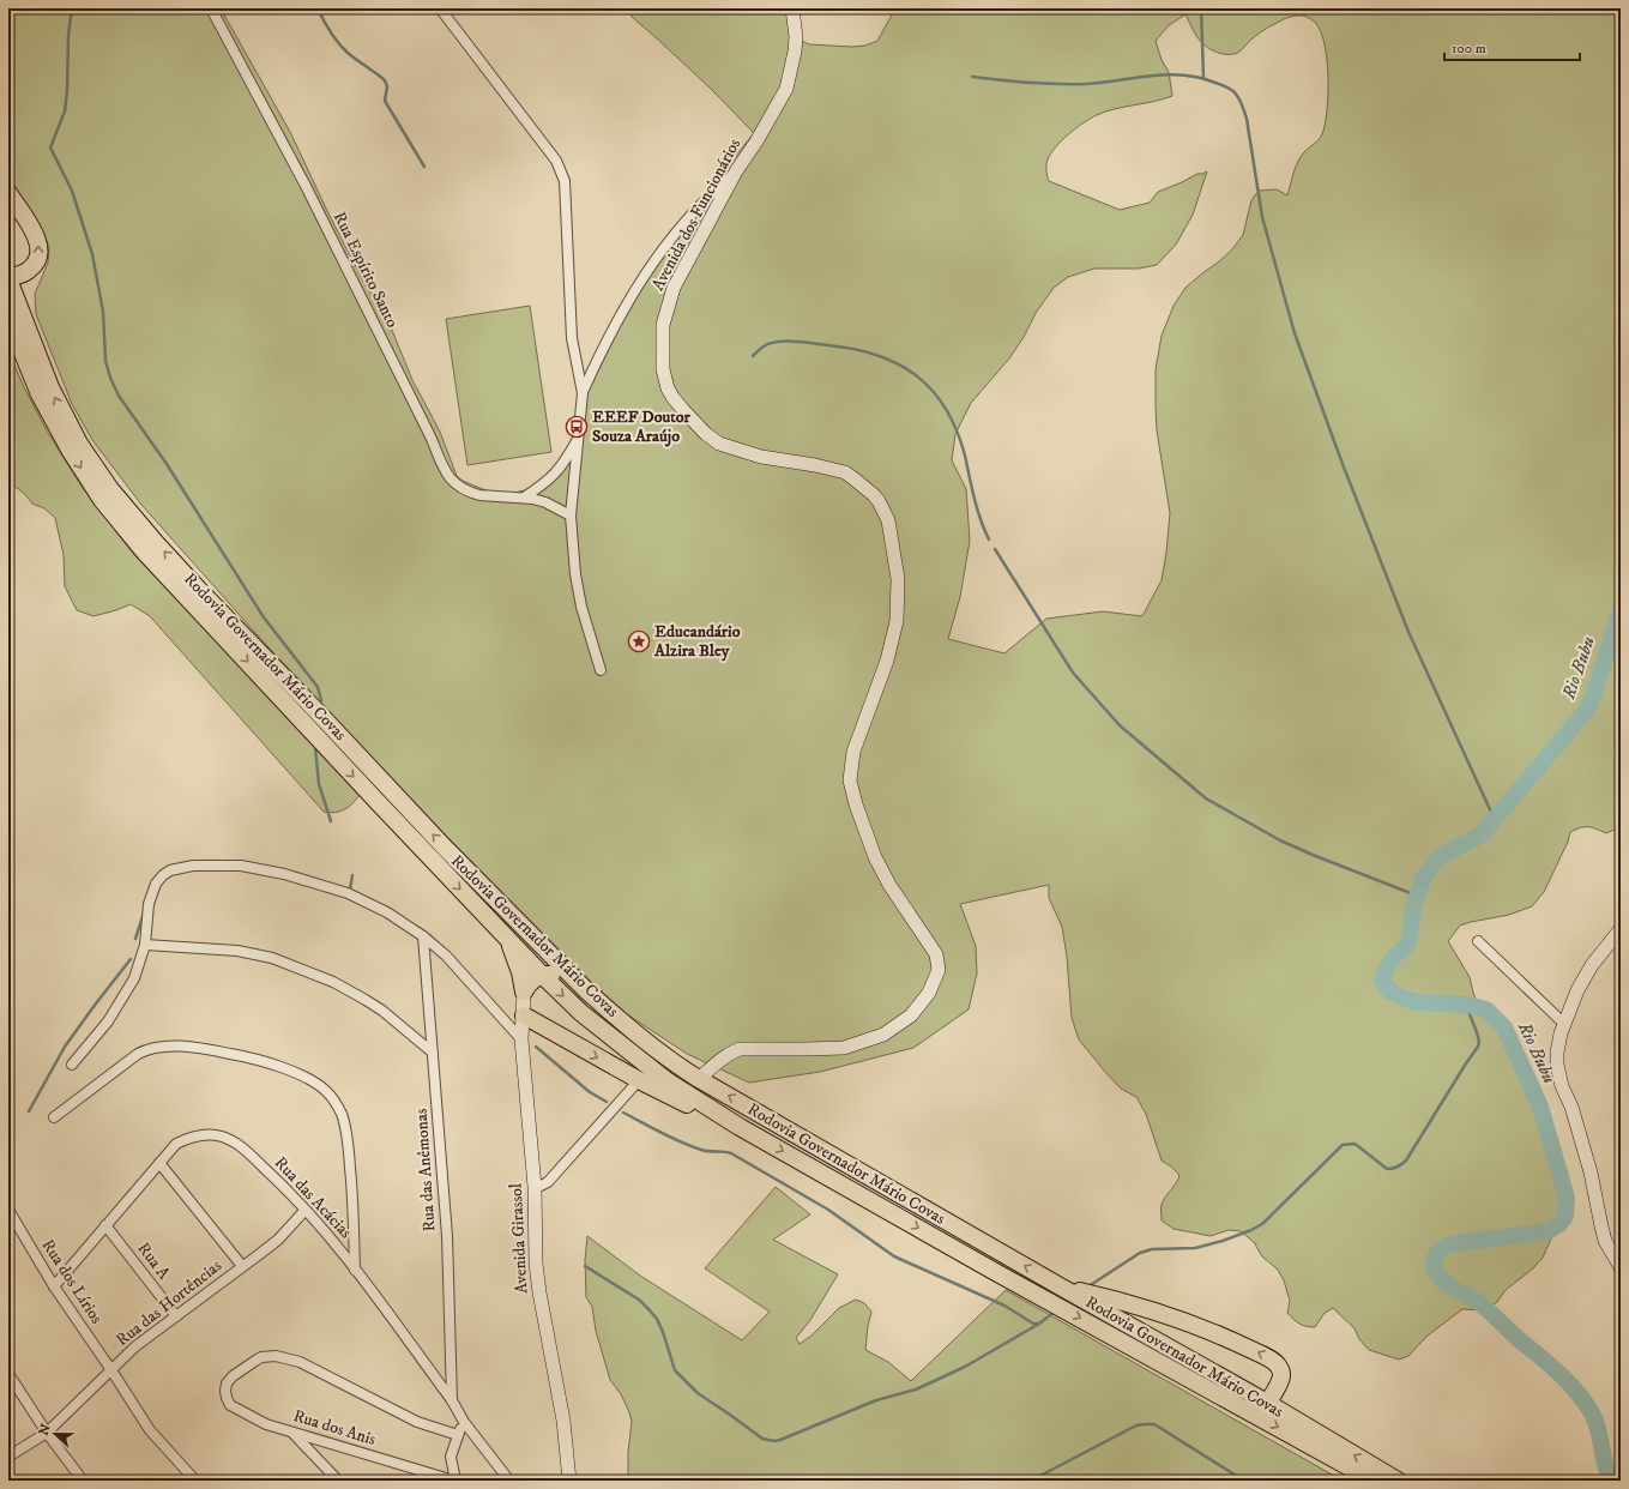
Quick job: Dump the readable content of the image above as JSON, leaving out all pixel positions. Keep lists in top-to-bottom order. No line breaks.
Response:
{"streets":{"highway":["Rodovia Governador Mário Covas"],"street":["Avenida dos Funcionários","Rua Espírito Santo","Rua das Anêmonas","Rua das Acácias","Avenida Girassol","Rua A","Rua dos Lírios","Rua das Hortências","Rua dos Anis"]},"crossings":[["Avenida dos Funcionários","Rodovia Governador Mário Covas"],["Rua das Anêmonas","Rua das Acácias"],["Rua das Acácias","Rua A"],["Rua das Acácias","Rua dos Lírios"],["Rua das Acácias","Rua das Hortências"],["Rua A","Rua das Hortências"],["Rua dos Lírios","Rua das Hortências"]],"water":["Rio Bubu"],"places":{"bus stop":["EEEF Doutor Souza Araújo"],"place":["Educandário Alzira Bley"]},"scale_bar":"100 m","north":"left"}
